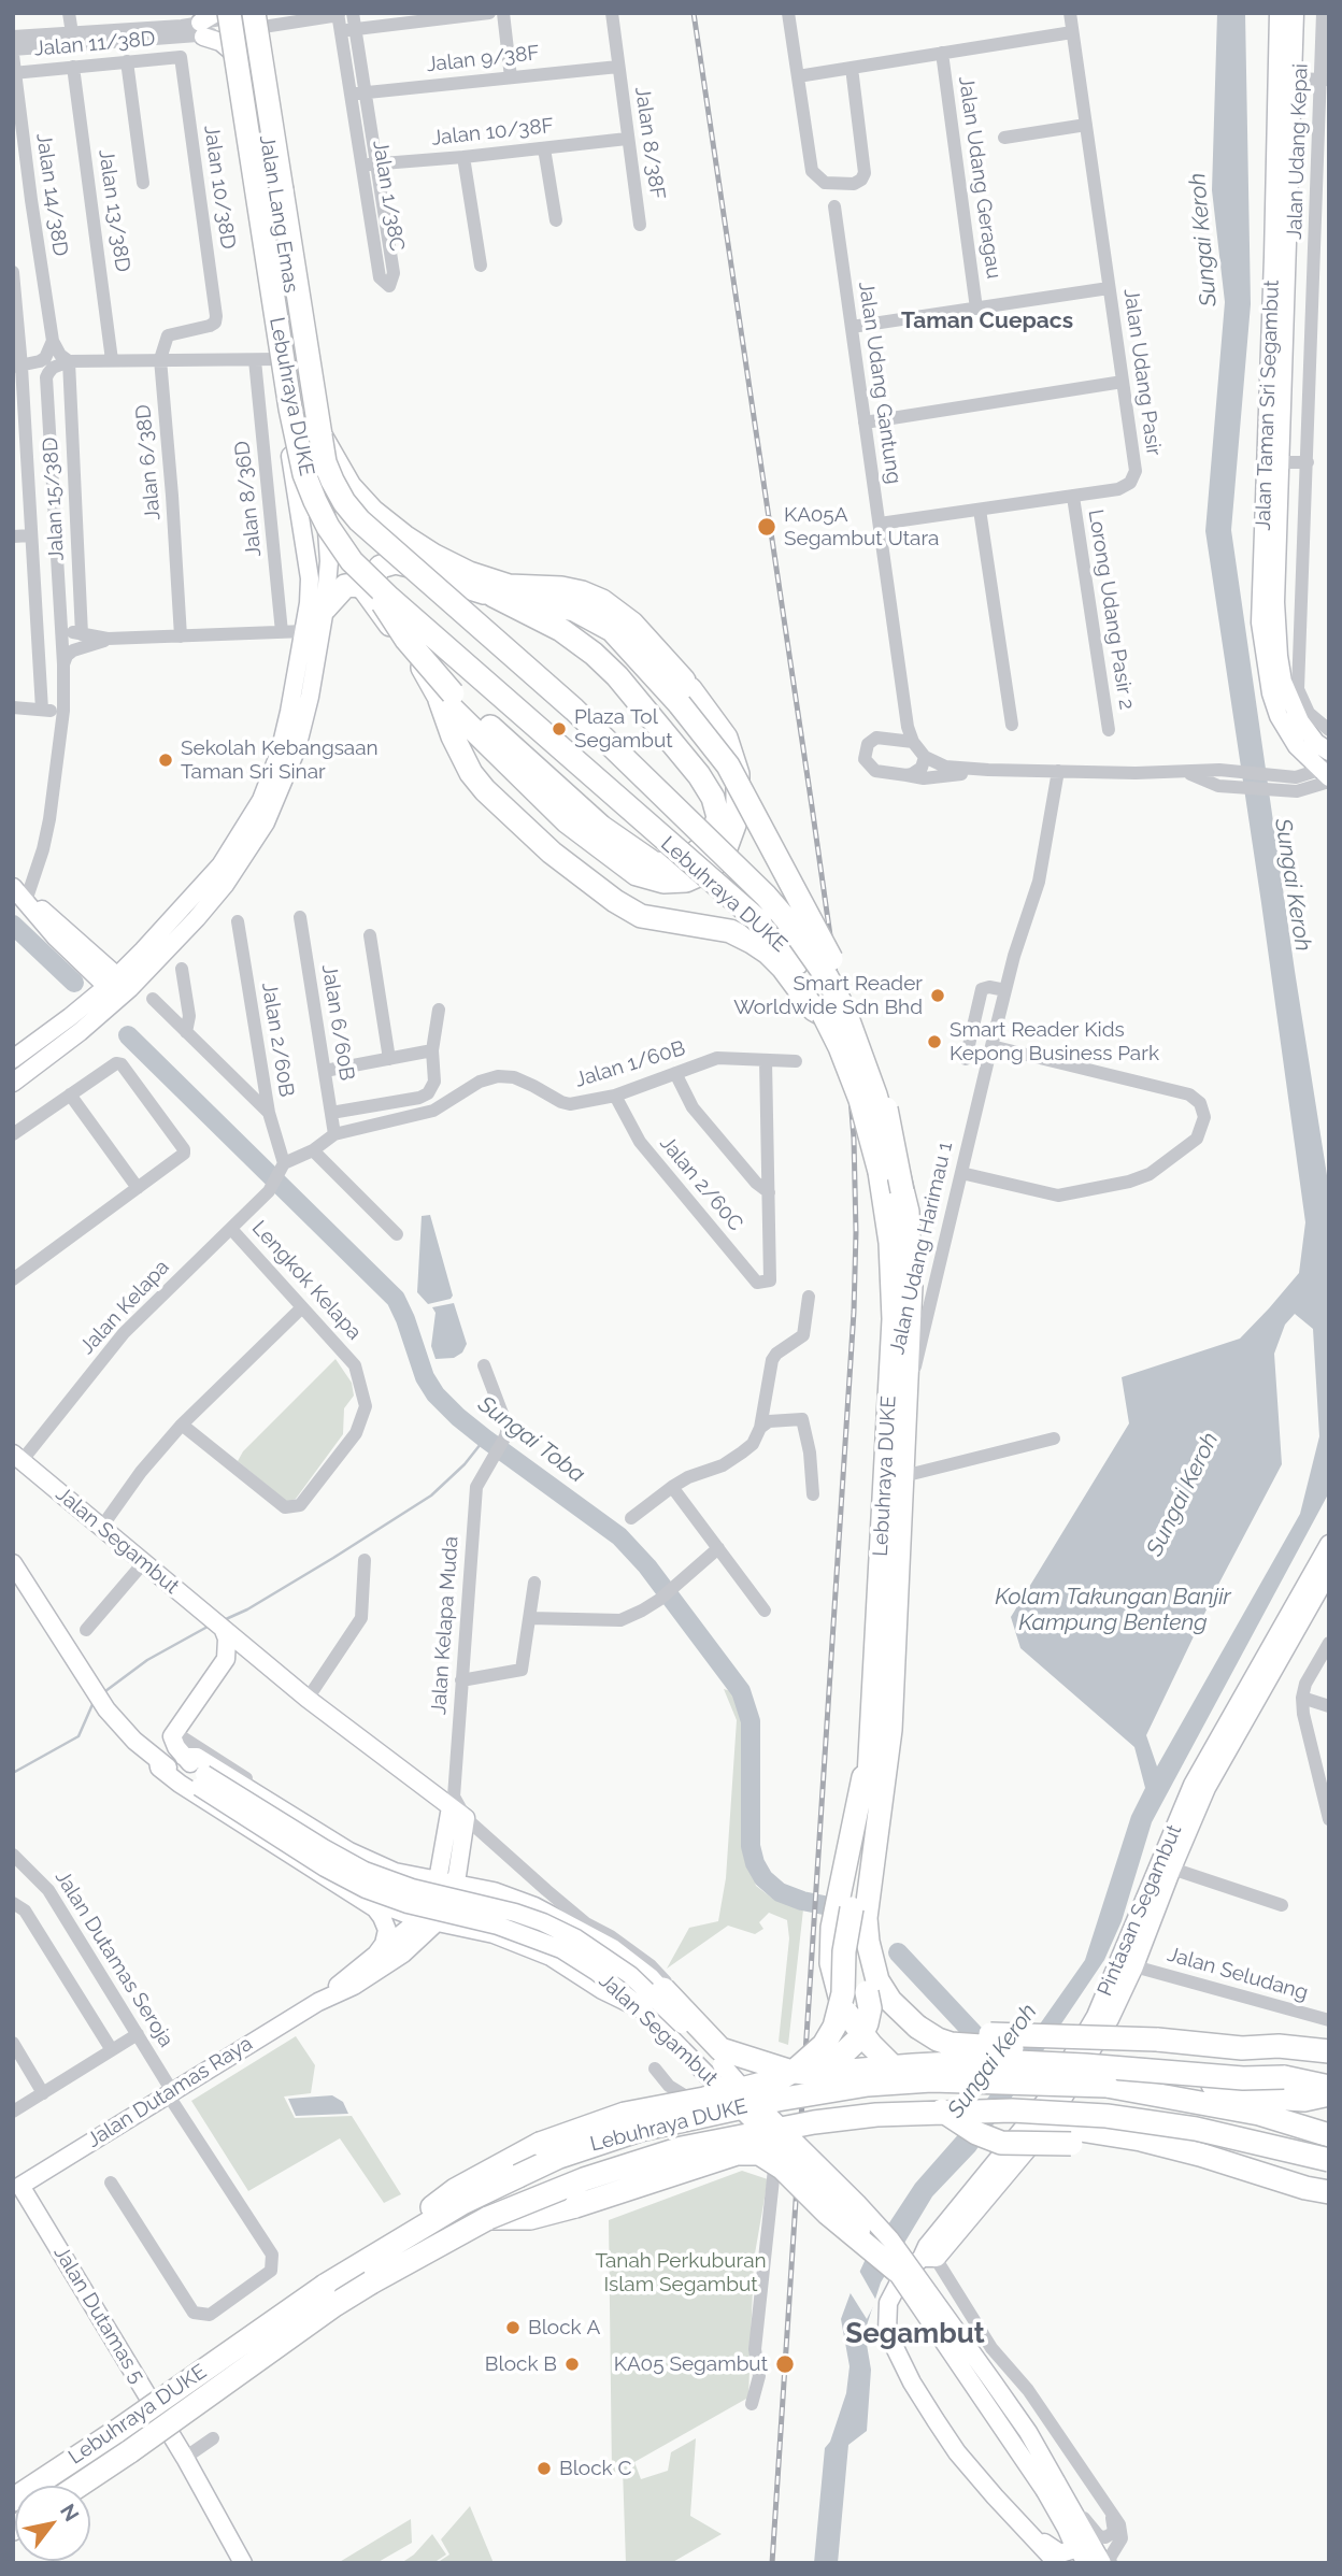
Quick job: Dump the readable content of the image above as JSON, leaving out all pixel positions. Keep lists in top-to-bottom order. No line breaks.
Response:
{"streets":{"highway":["Lebuhraya DUKE"],"main road":["Jalan Lang Emas","Jalan Taman Sri Segambut","Jalan Segambut","Pintasan Segambut","Jalan Dutamas Raya","Jalan Dutamas 5"],"street":["Jalan 11/38D","Jalan 9/38F","Jalan 10/38F","Jalan 8/38F","Jalan Udang Kepai","Jalan Udang Geragau","Jalan 10/38D","Jalan 14/38D","Jalan 1/38C","Jalan 13/38D","Jalan Udang Pasir","Jalan Udang Gantung","Jalan 6/38D","Jalan 15/38D","Jalan 8/36D","Lorong Udang Pasir 2","Jalan 6/60B","Jalan 2/60B","Jalan 1/60B","Jalan 2/60C","Jalan Udang Harimau 1","Lengkok Kelapa","Jalan Kelapa","Jalan Kelapa Muda","Jalan Dutamas Seroja","Jalan Seludang"]},"crossings":[["Jalan 11/38D","Jalan 10/38D"],["Jalan 11/38D","Jalan 14/38D"],["Jalan 11/38D","Jalan 13/38D"],["Jalan 9/38F","Jalan 8/38F"],["Jalan 9/38F","Jalan 1/38C"],["Jalan 10/38F","Jalan 8/38F"],["Jalan 10/38F","Jalan 1/38C"],["Jalan 10/38D","Jalan 6/38D"],["Jalan Lang Emas","Lebuhraya DUKE"],["Jalan Udang Pasir","Jalan Udang Gantung"],["Jalan Udang Pasir","Lorong Udang Pasir 2"],["Jalan 6/60B","Jalan 1/60B"],["Jalan 2/60B","Jalan 1/60B"],["Jalan 2/60B","Jalan Kelapa"],["Jalan 1/60B","Jalan 2/60C"],["Jalan 1/60B","Jalan Kelapa"],["Lengkok Kelapa","Jalan Kelapa"],["Jalan Kelapa","Jalan Segambut"],["Jalan Segambut","Jalan Kelapa Muda"],["Jalan Segambut","Jalan Dutamas Raya"],["Jalan Kelapa Muda","Jalan Dutamas Raya"],["Pintasan Segambut","Jalan Seludang"],["Jalan Dutamas Seroja","Jalan Dutamas Raya"],["Jalan Dutamas Raya","Jalan Dutamas 5"]],"districts":["Taman Cuepacs","Segambut"],"water":["Sungai Keroh","Sungai Toba","Kolam Takungan Banjir Kampung Benteng"],"parks":["Tanah Perkuburan Islam Segambut"],"places":["KA05A Segambut Utara","Plaza Tol Segambut","Sekolah Kebangsaan Taman Sri Sinar","Smart Reader Worldwide Sdn Bhd","Smart Reader Kids Kepong Business Park","Block A","Block B","KA05 Segambut","Block C"],"north":"top right"}
